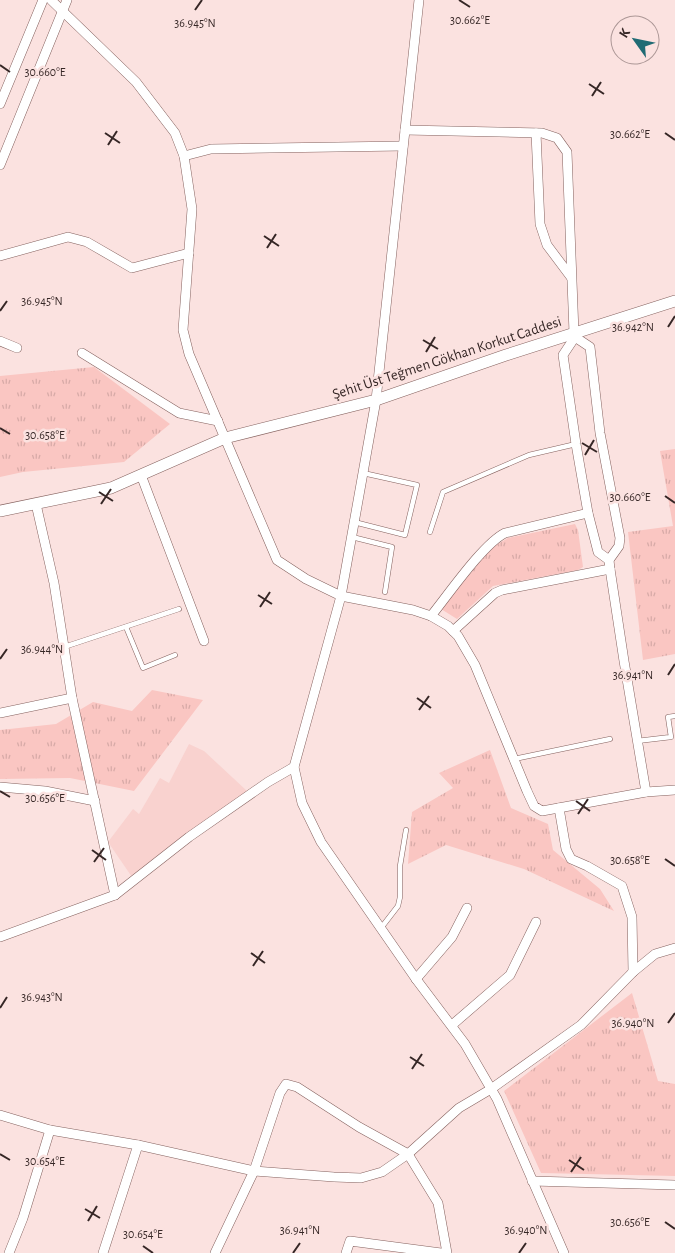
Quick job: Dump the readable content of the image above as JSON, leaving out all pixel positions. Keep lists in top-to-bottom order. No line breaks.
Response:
{"streets":{"street":["Şehit Üst Teğmen Gökhan Korkut Caddesi"]},"north":"top left","coordinates":["30.662°E","36.945°N","30.660°E","36.942°N","30.658°E","36.944°N","36.941°N","30.656°E","36.943°N","36.940°N","30.654°E"]}
